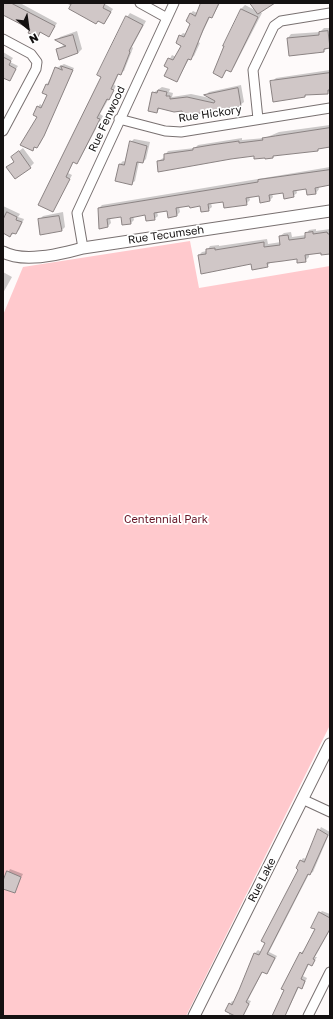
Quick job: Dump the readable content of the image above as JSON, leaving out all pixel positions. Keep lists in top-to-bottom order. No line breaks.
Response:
{"streets":{"street":["Rue Hickory","Rue Fenwood","Rue Tecumseh","Rue Lake"]},"crossings":[["Rue Hickory","Rue Fenwood"],["Rue Fenwood","Rue Tecumseh"]],"parks":["Centennial Park"],"north":"bottom right"}
